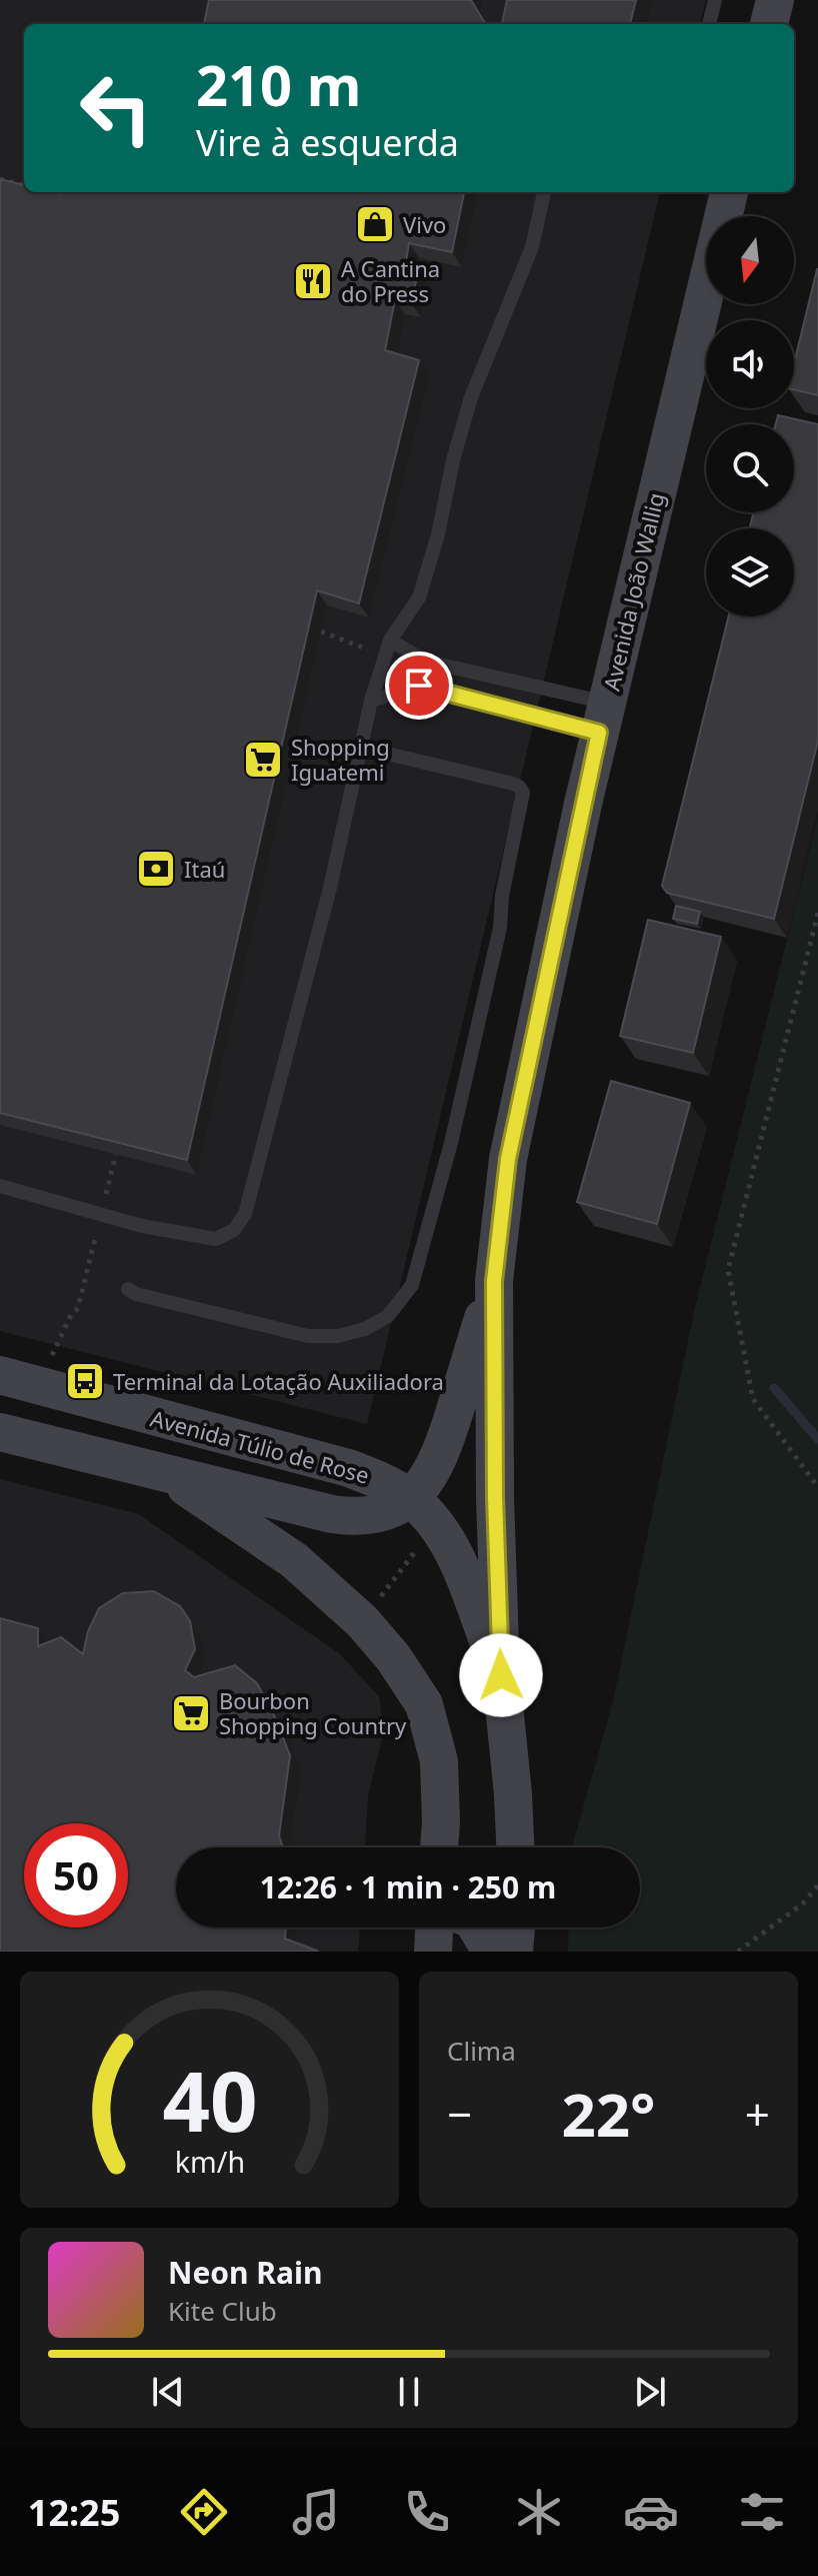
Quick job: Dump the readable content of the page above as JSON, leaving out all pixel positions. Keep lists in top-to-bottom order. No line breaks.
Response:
{"streets":{"main road":["Avenida João Wallig","Avenida Túlio de Rose"]},"crossings":[["Avenida João Wallig","Avenida Túlio de Rose"]],"places":{"shop":["Vivo"],"restaurant":["A Cantina do Press"],"supermarket":["Shopping Iguatemi","Bourbon Shopping Country"],"bank":["Itaú"],"bus stop":["Terminal da Lotação Auxiliadora"]},"north":"bottom","page":{"turn":["210 m","Vire à esquerda"],"limit":"50","trip":"12:26 · 1 min · 250 m","tile":"Clima","heat":["−","22°","+"],"song":["Neon Rain","Kite Club"],"tabs":"12:25","gauge":["40","km/h"]}}
